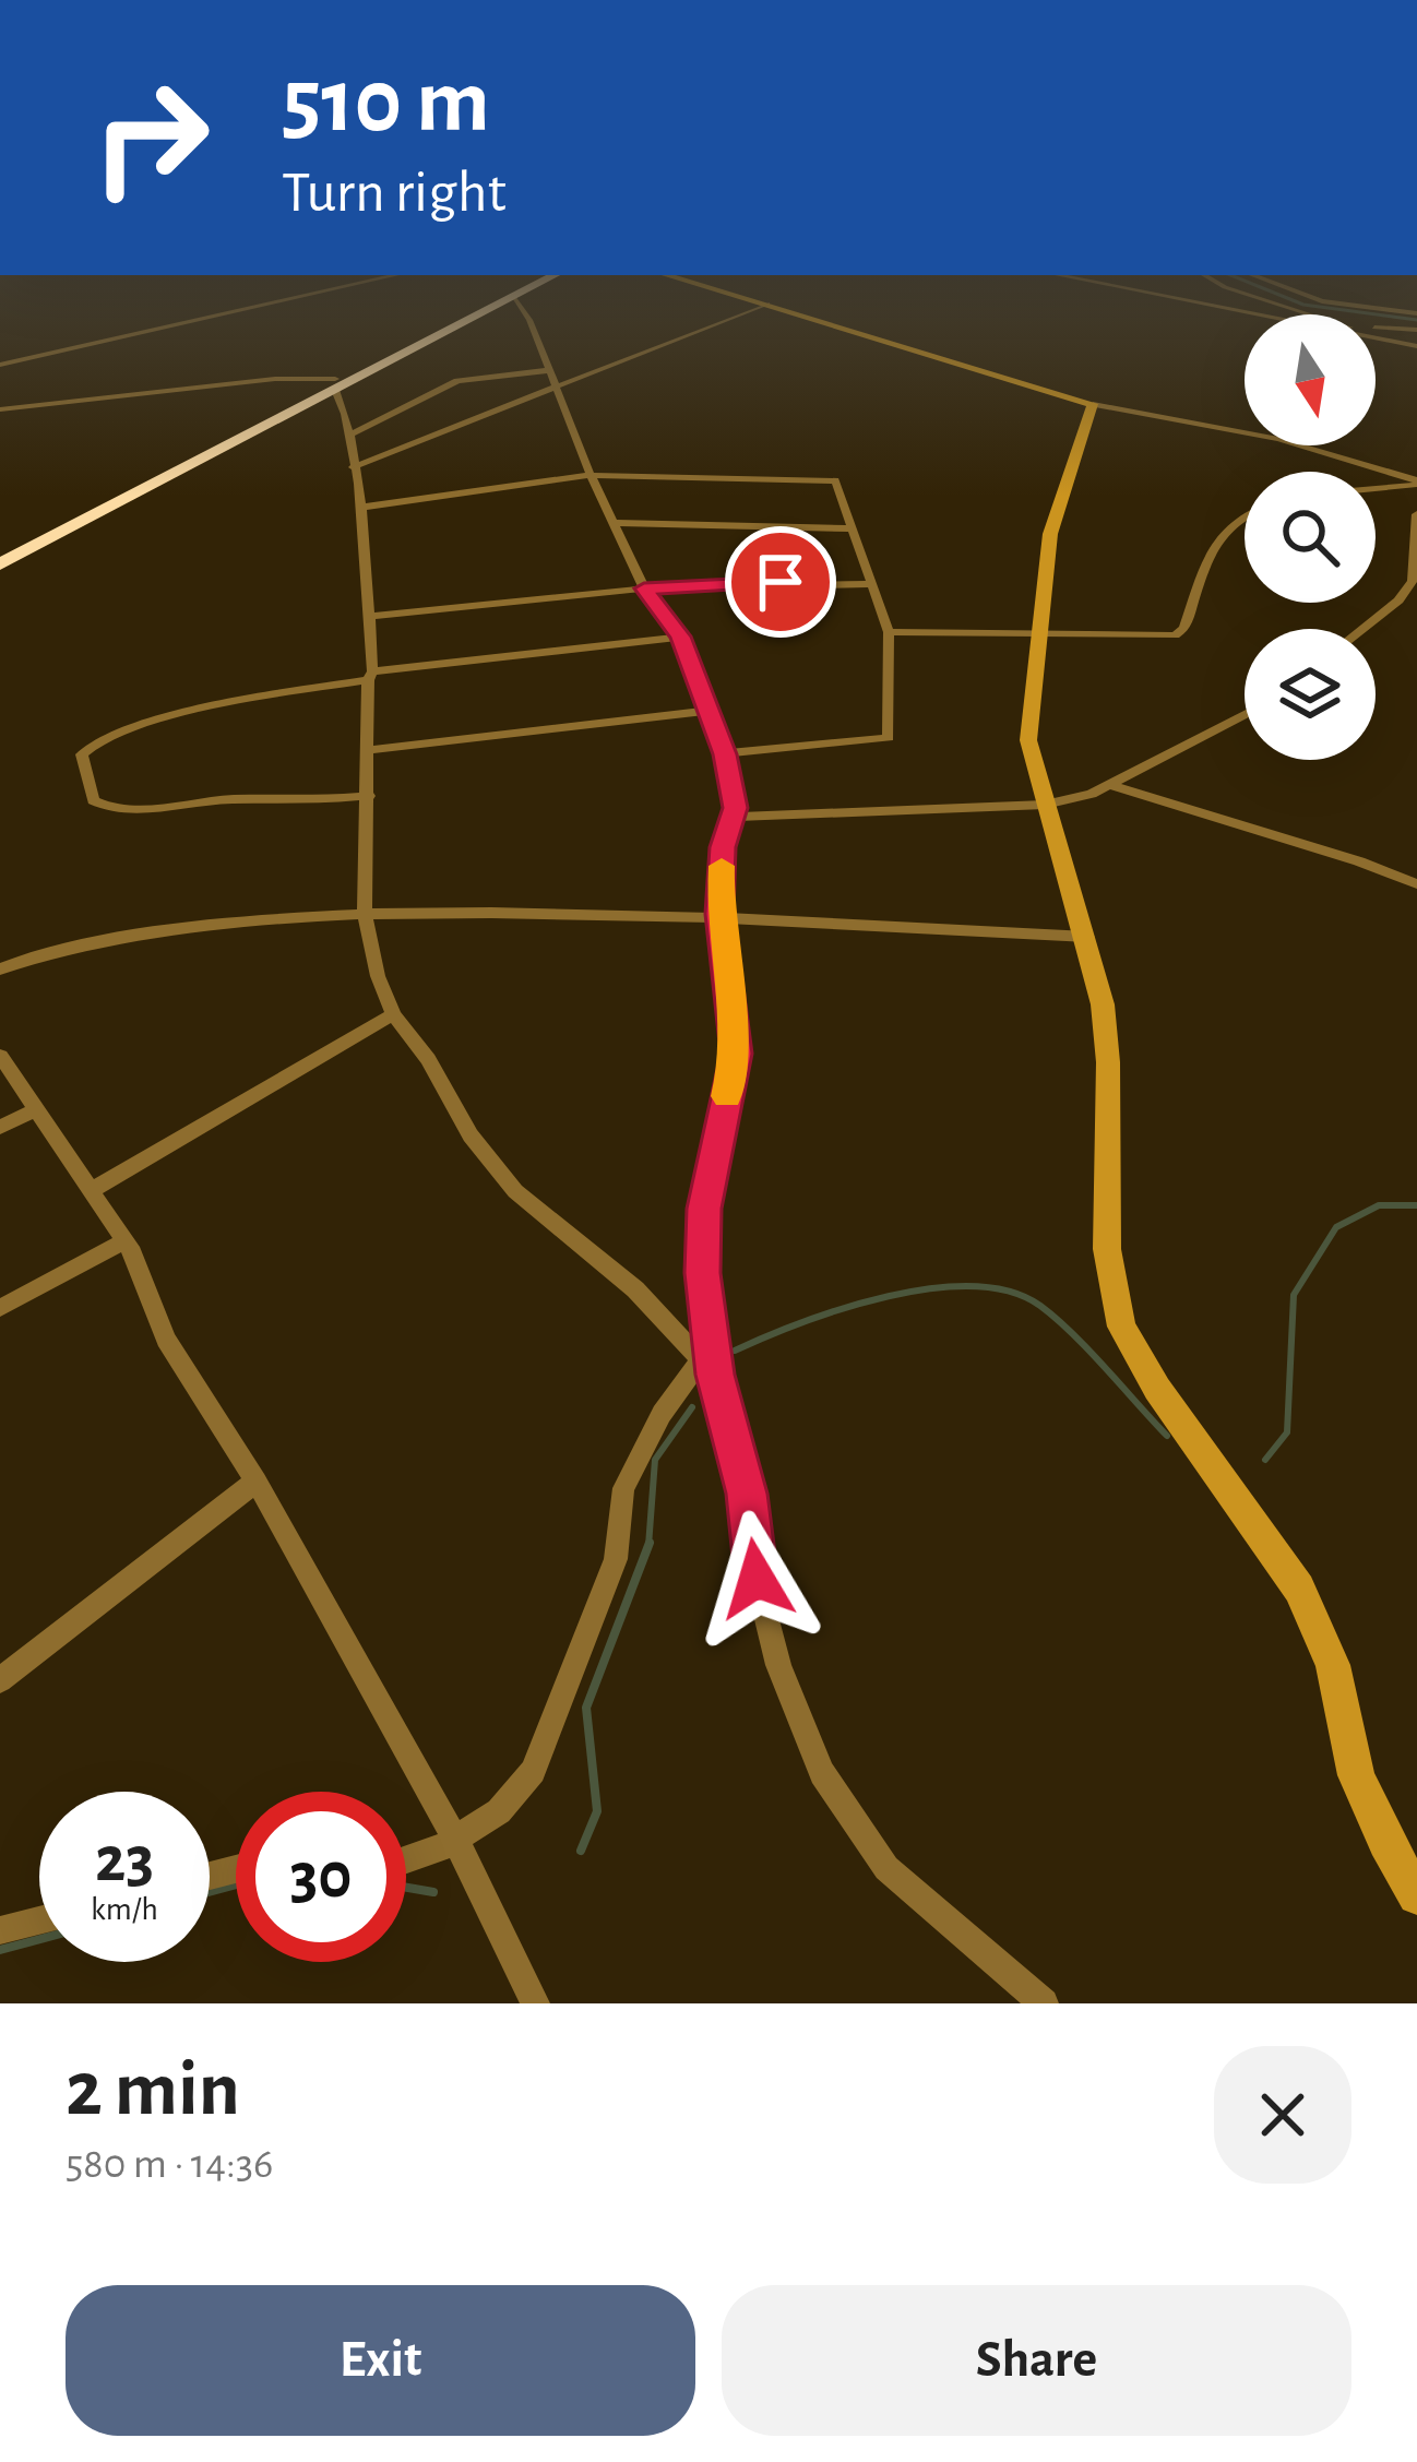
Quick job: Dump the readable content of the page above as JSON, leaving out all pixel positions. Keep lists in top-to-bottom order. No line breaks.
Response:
{"north":"bottom","page":{"turn":["510 m","Turn right"],"speed":"23 km/h","limit":"30","heading":["2 min","580 m · 14:36"],"buttons":["Exit","Share"]}}
